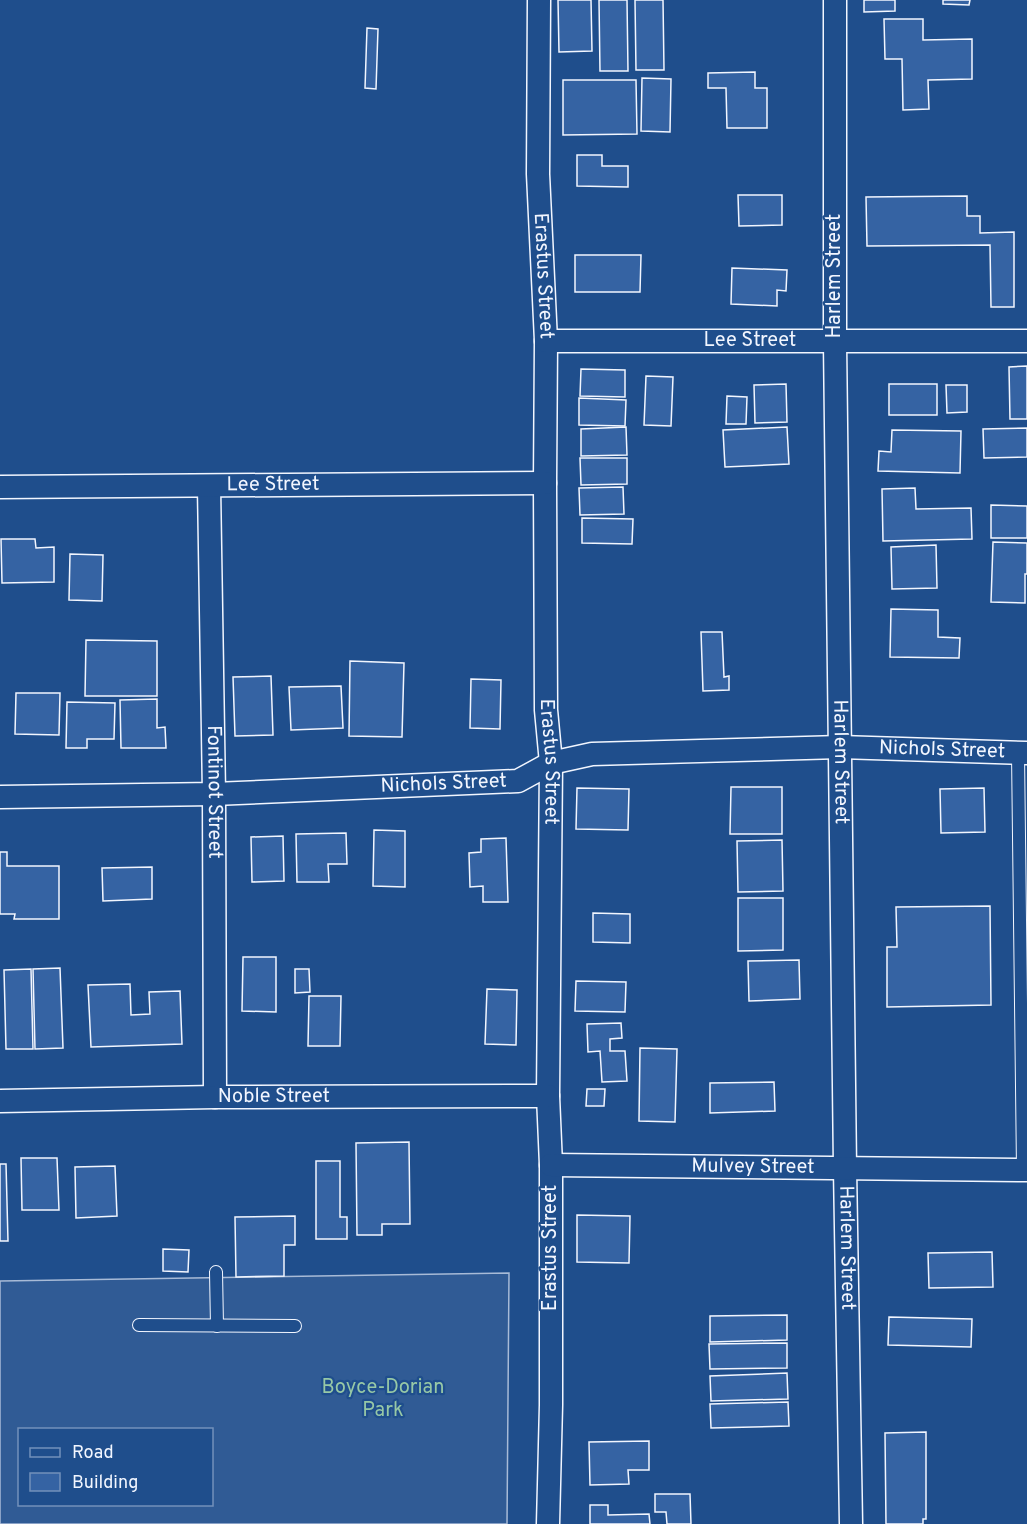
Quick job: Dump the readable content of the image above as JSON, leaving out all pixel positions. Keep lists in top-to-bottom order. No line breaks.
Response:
{"streets":{"street":["Erastus Street","Harlem Street","Lee Street","Nichols Street","Fontinot Street","Noble Street","Mulvey Street"]},"crossings":[["Erastus Street","Lee Street"],["Erastus Street","Nichols Street"],["Erastus Street","Noble Street"],["Erastus Street","Mulvey Street"],["Harlem Street","Lee Street"],["Harlem Street","Nichols Street"],["Harlem Street","Mulvey Street"],["Lee Street","Fontinot Street"],["Nichols Street","Fontinot Street"],["Fontinot Street","Noble Street"]],"parks":["Boyce-Dorian Park"],"legend":["Road","Building"]}
